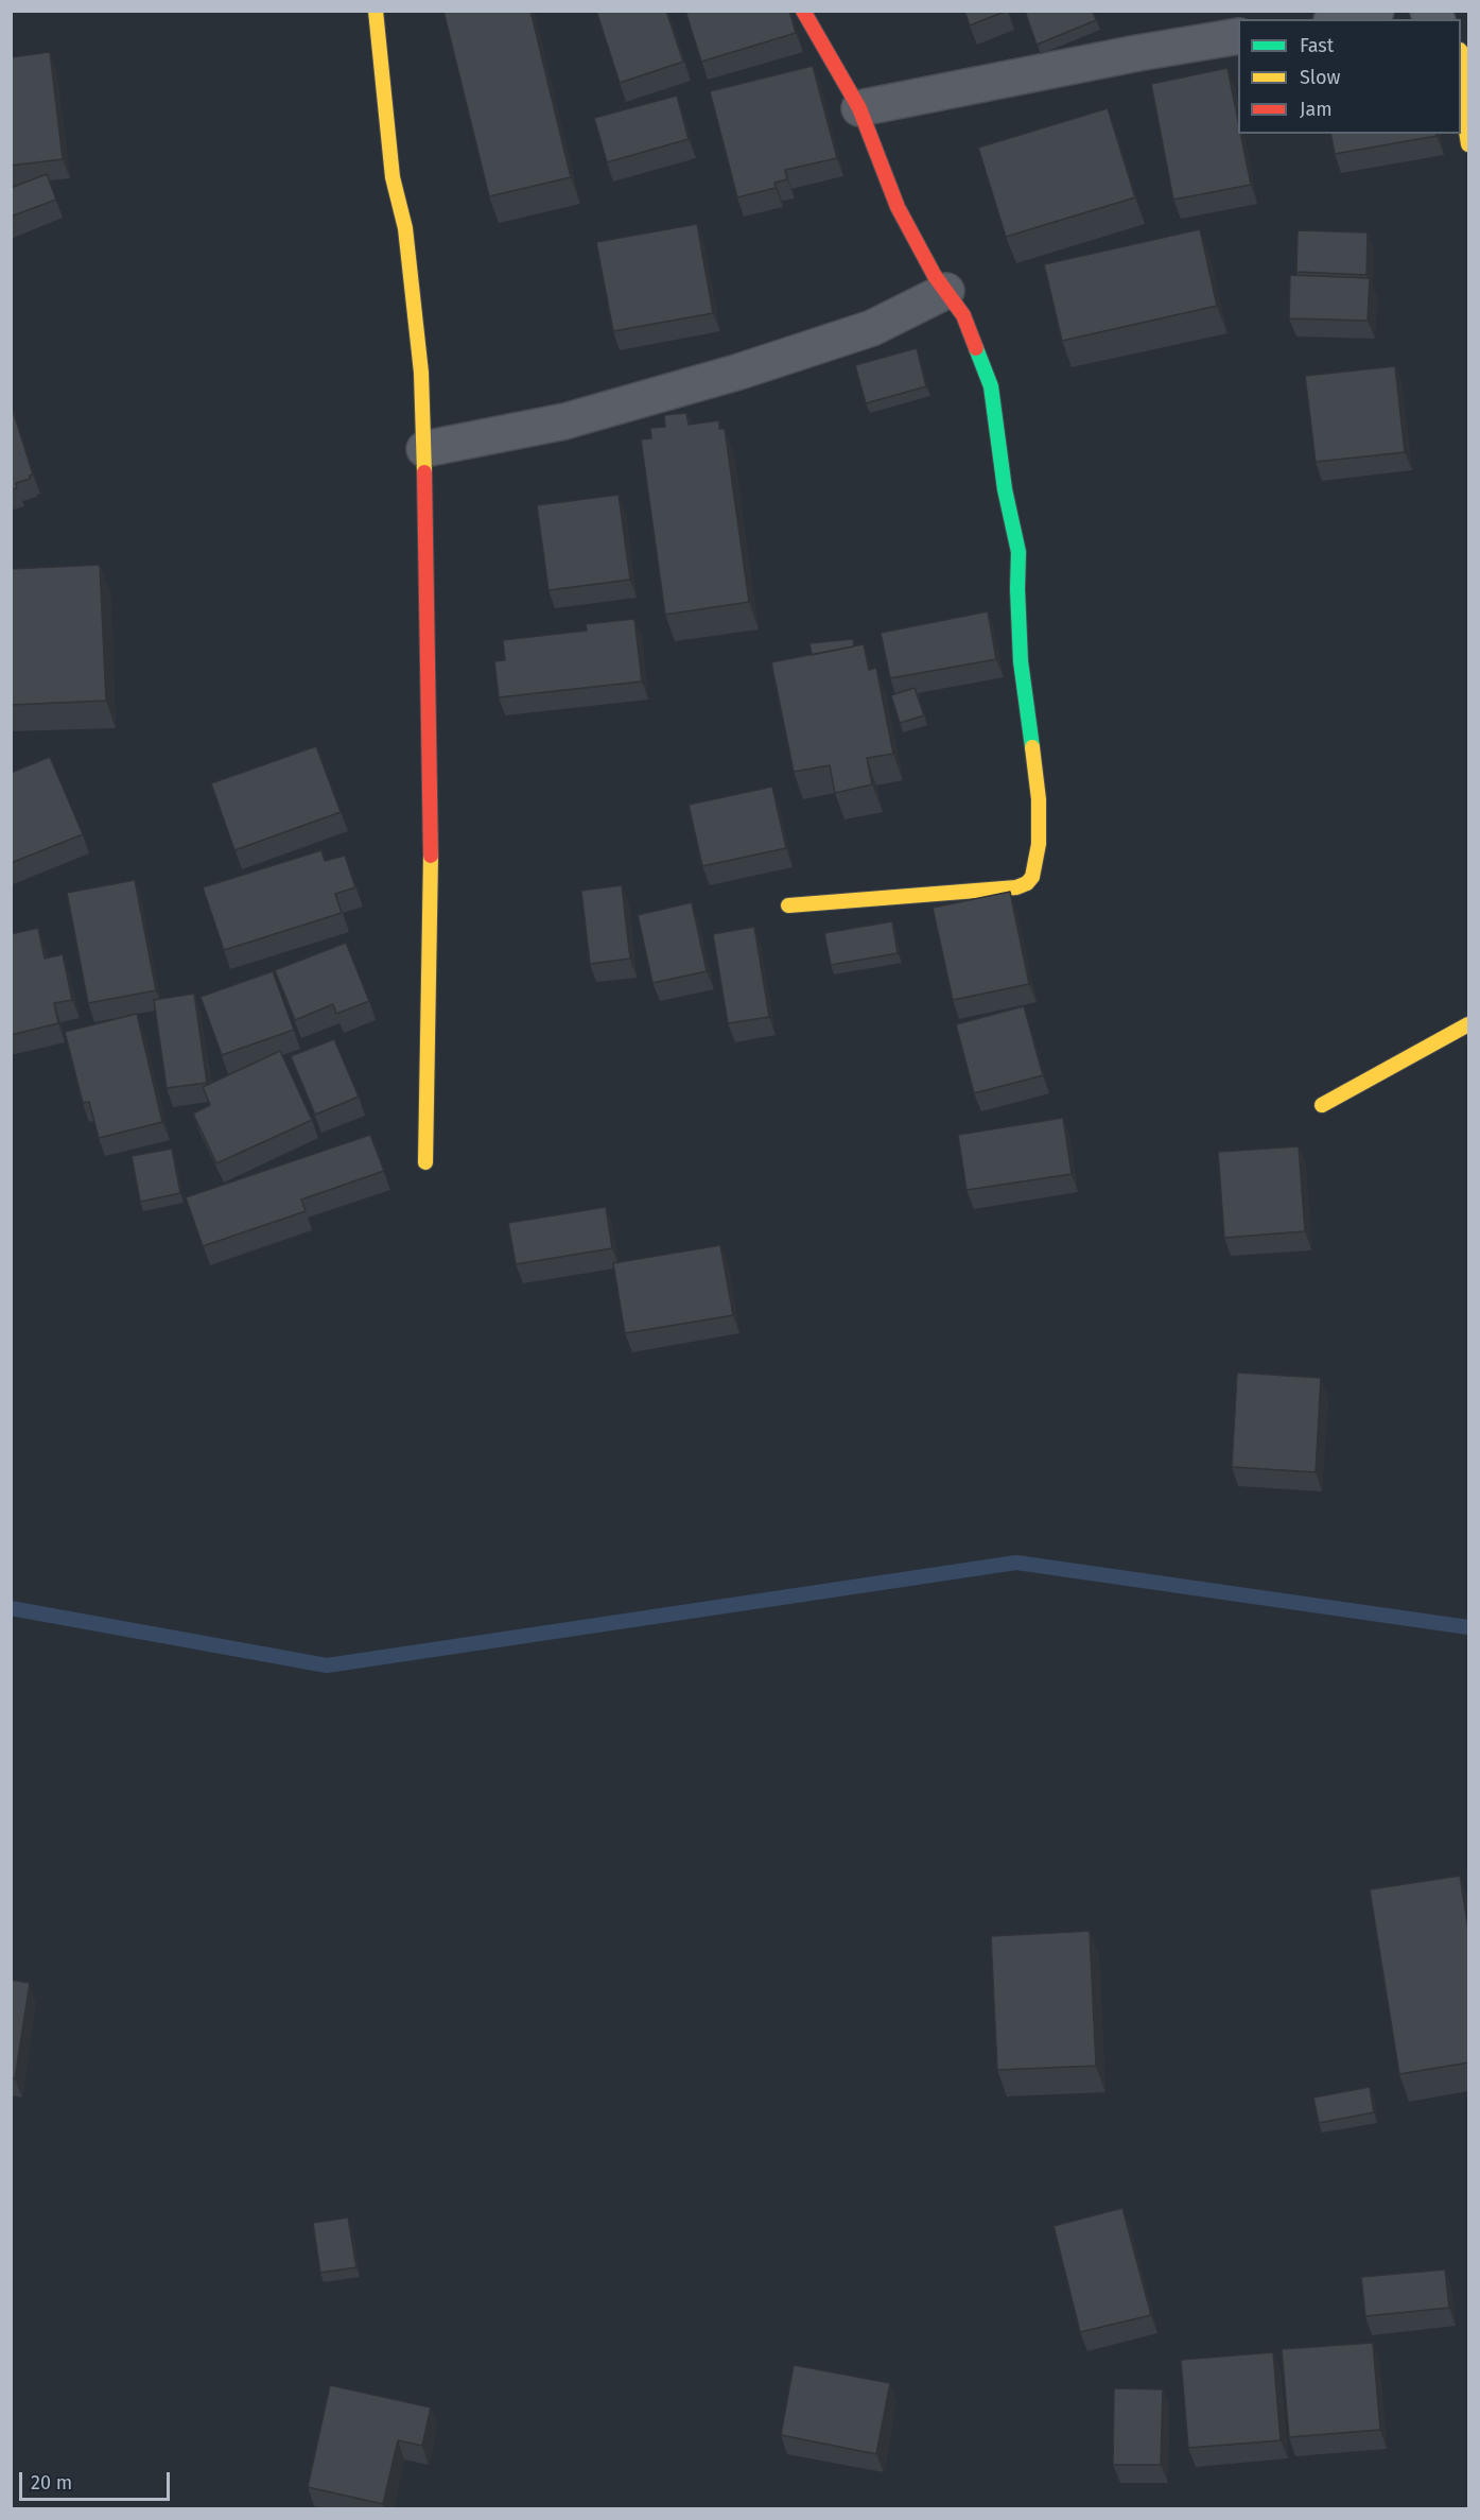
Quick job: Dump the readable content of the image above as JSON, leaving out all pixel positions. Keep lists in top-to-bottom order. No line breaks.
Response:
{"legend":["Fast","Slow","Jam"],"scale_bar":"20 m"}
